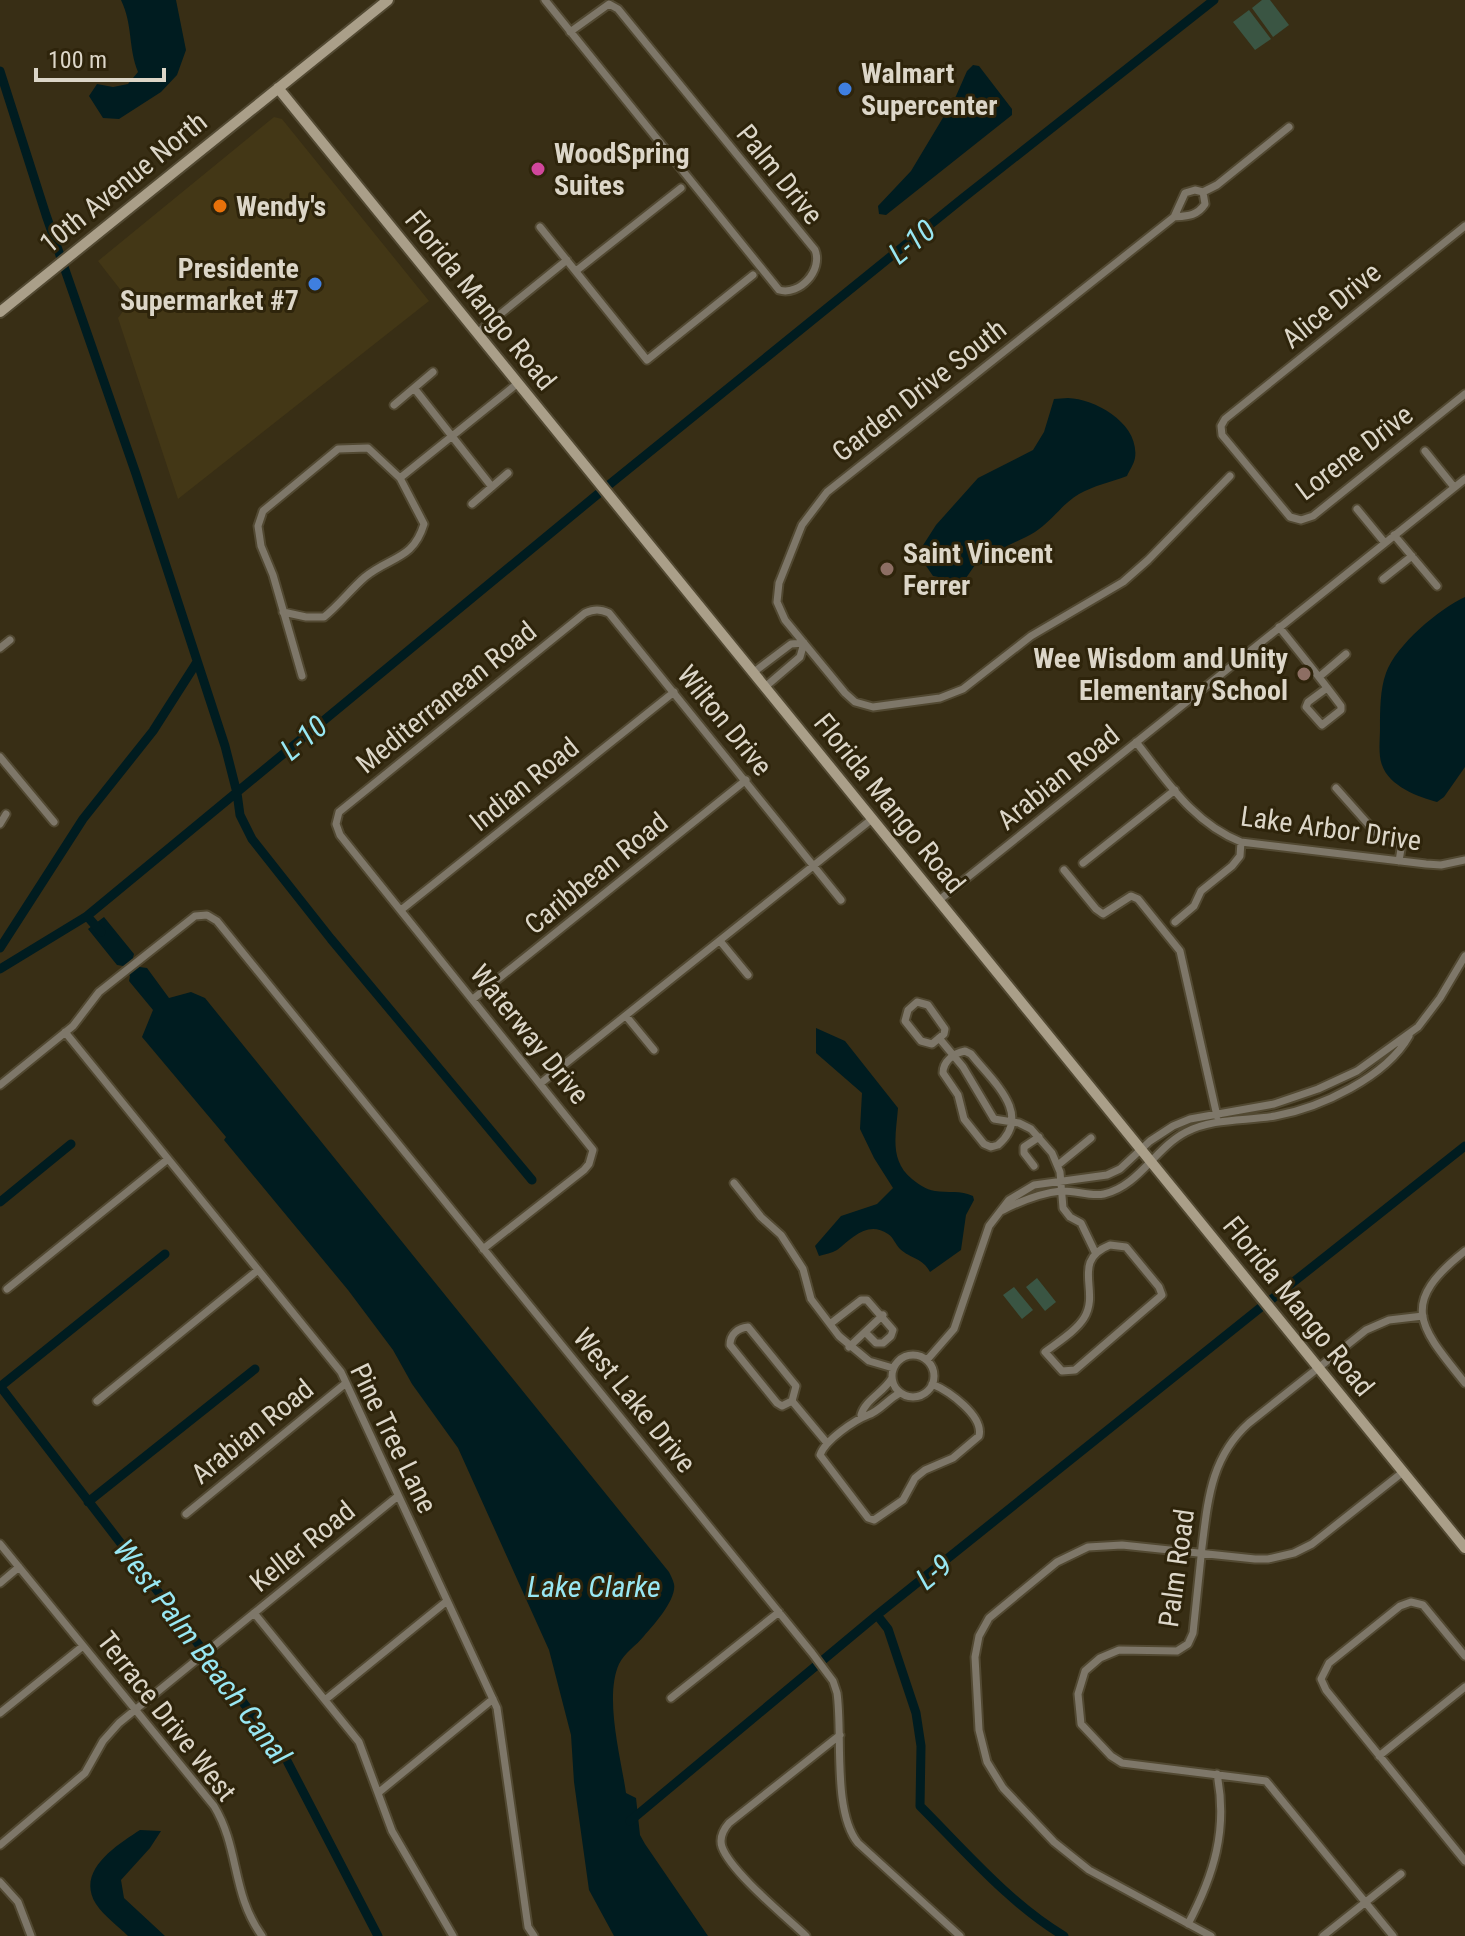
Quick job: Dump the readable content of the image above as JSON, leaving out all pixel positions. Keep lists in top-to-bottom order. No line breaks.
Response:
{"streets":{"street":["Palm Drive","10th Avenue North","Florida Mango Road","Alice Drive","Garden Drive South","Lorene Drive","Mediterranean Road","Wilton Drive","Arabian Road","Indian Road","Lake Arbor Drive","Caribbean Road","Waterway Drive","West Lake Drive","Pine Tree Lane","Keller Road","Palm Road","Terrace Drive West"]},"crossings":[["10th Avenue North","Florida Mango Road"],["Florida Mango Road","Arabian Road"],["Florida Mango Road","Palm Road"],["Alice Drive","Lorene Drive"],["Mediterranean Road","Wilton Drive"],["Mediterranean Road","Waterway Drive"],["Wilton Drive","Indian Road"],["Wilton Drive","Caribbean Road"],["Arabian Road","Lake Arbor Drive"],["Arabian Road","Pine Tree Lane"],["Indian Road","Waterway Drive"],["Caribbean Road","Waterway Drive"],["Waterway Drive","West Lake Drive"],["West Lake Drive","Pine Tree Lane"],["Pine Tree Lane","Keller Road"],["Keller Road","Terrace Drive West"]],"water":["L-10","L-9","Lake Clarke","West Palm Beach Canal"],"places":["Walmart Supercenter","WoodSpring Suites","Wendy's","Presidente Supermarket #7","Saint Vincent Ferrer","Wee Wisdom and Unity Elementary School"],"scale_bar":"100 m"}
